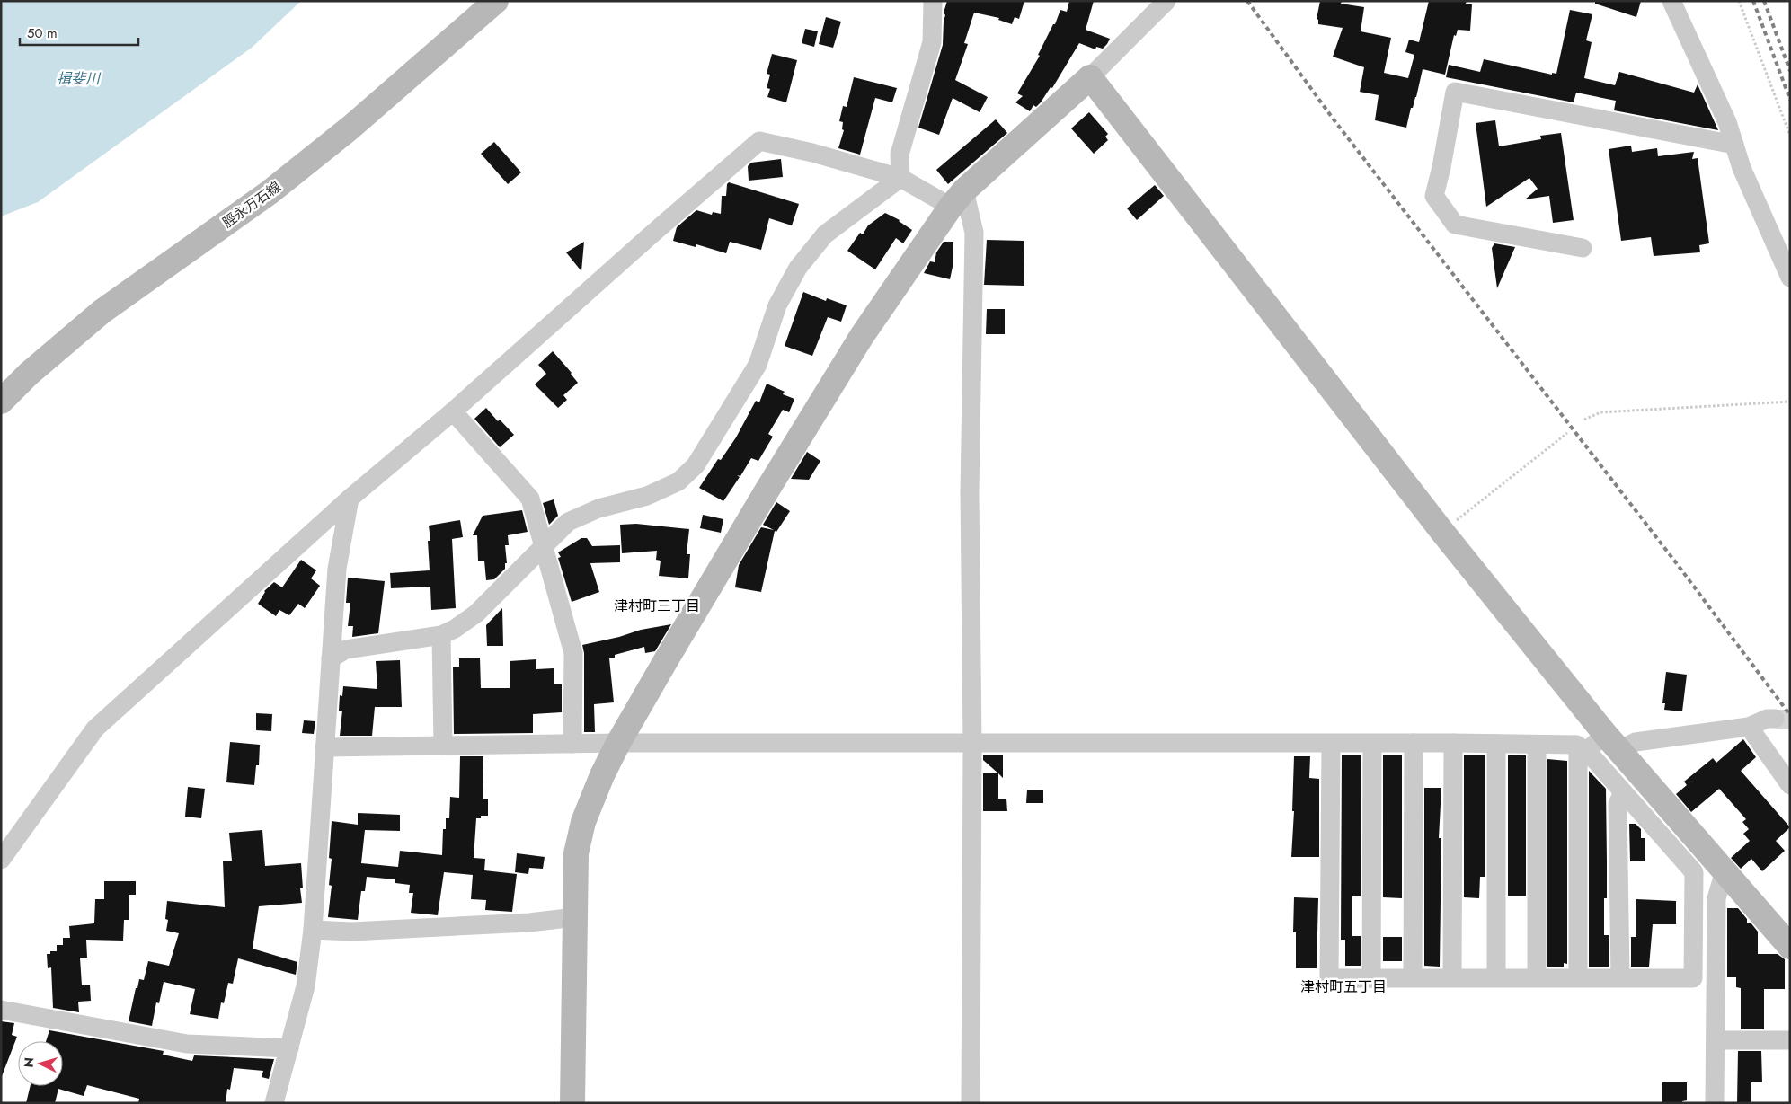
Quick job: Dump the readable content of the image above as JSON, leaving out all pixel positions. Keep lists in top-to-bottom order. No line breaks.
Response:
{"streets":{"street":["脛永万石線"]},"districts":["津村町三丁目","津村町五丁目"],"water":["揖斐川"],"scale_bar":"50 m","north":"left"}
